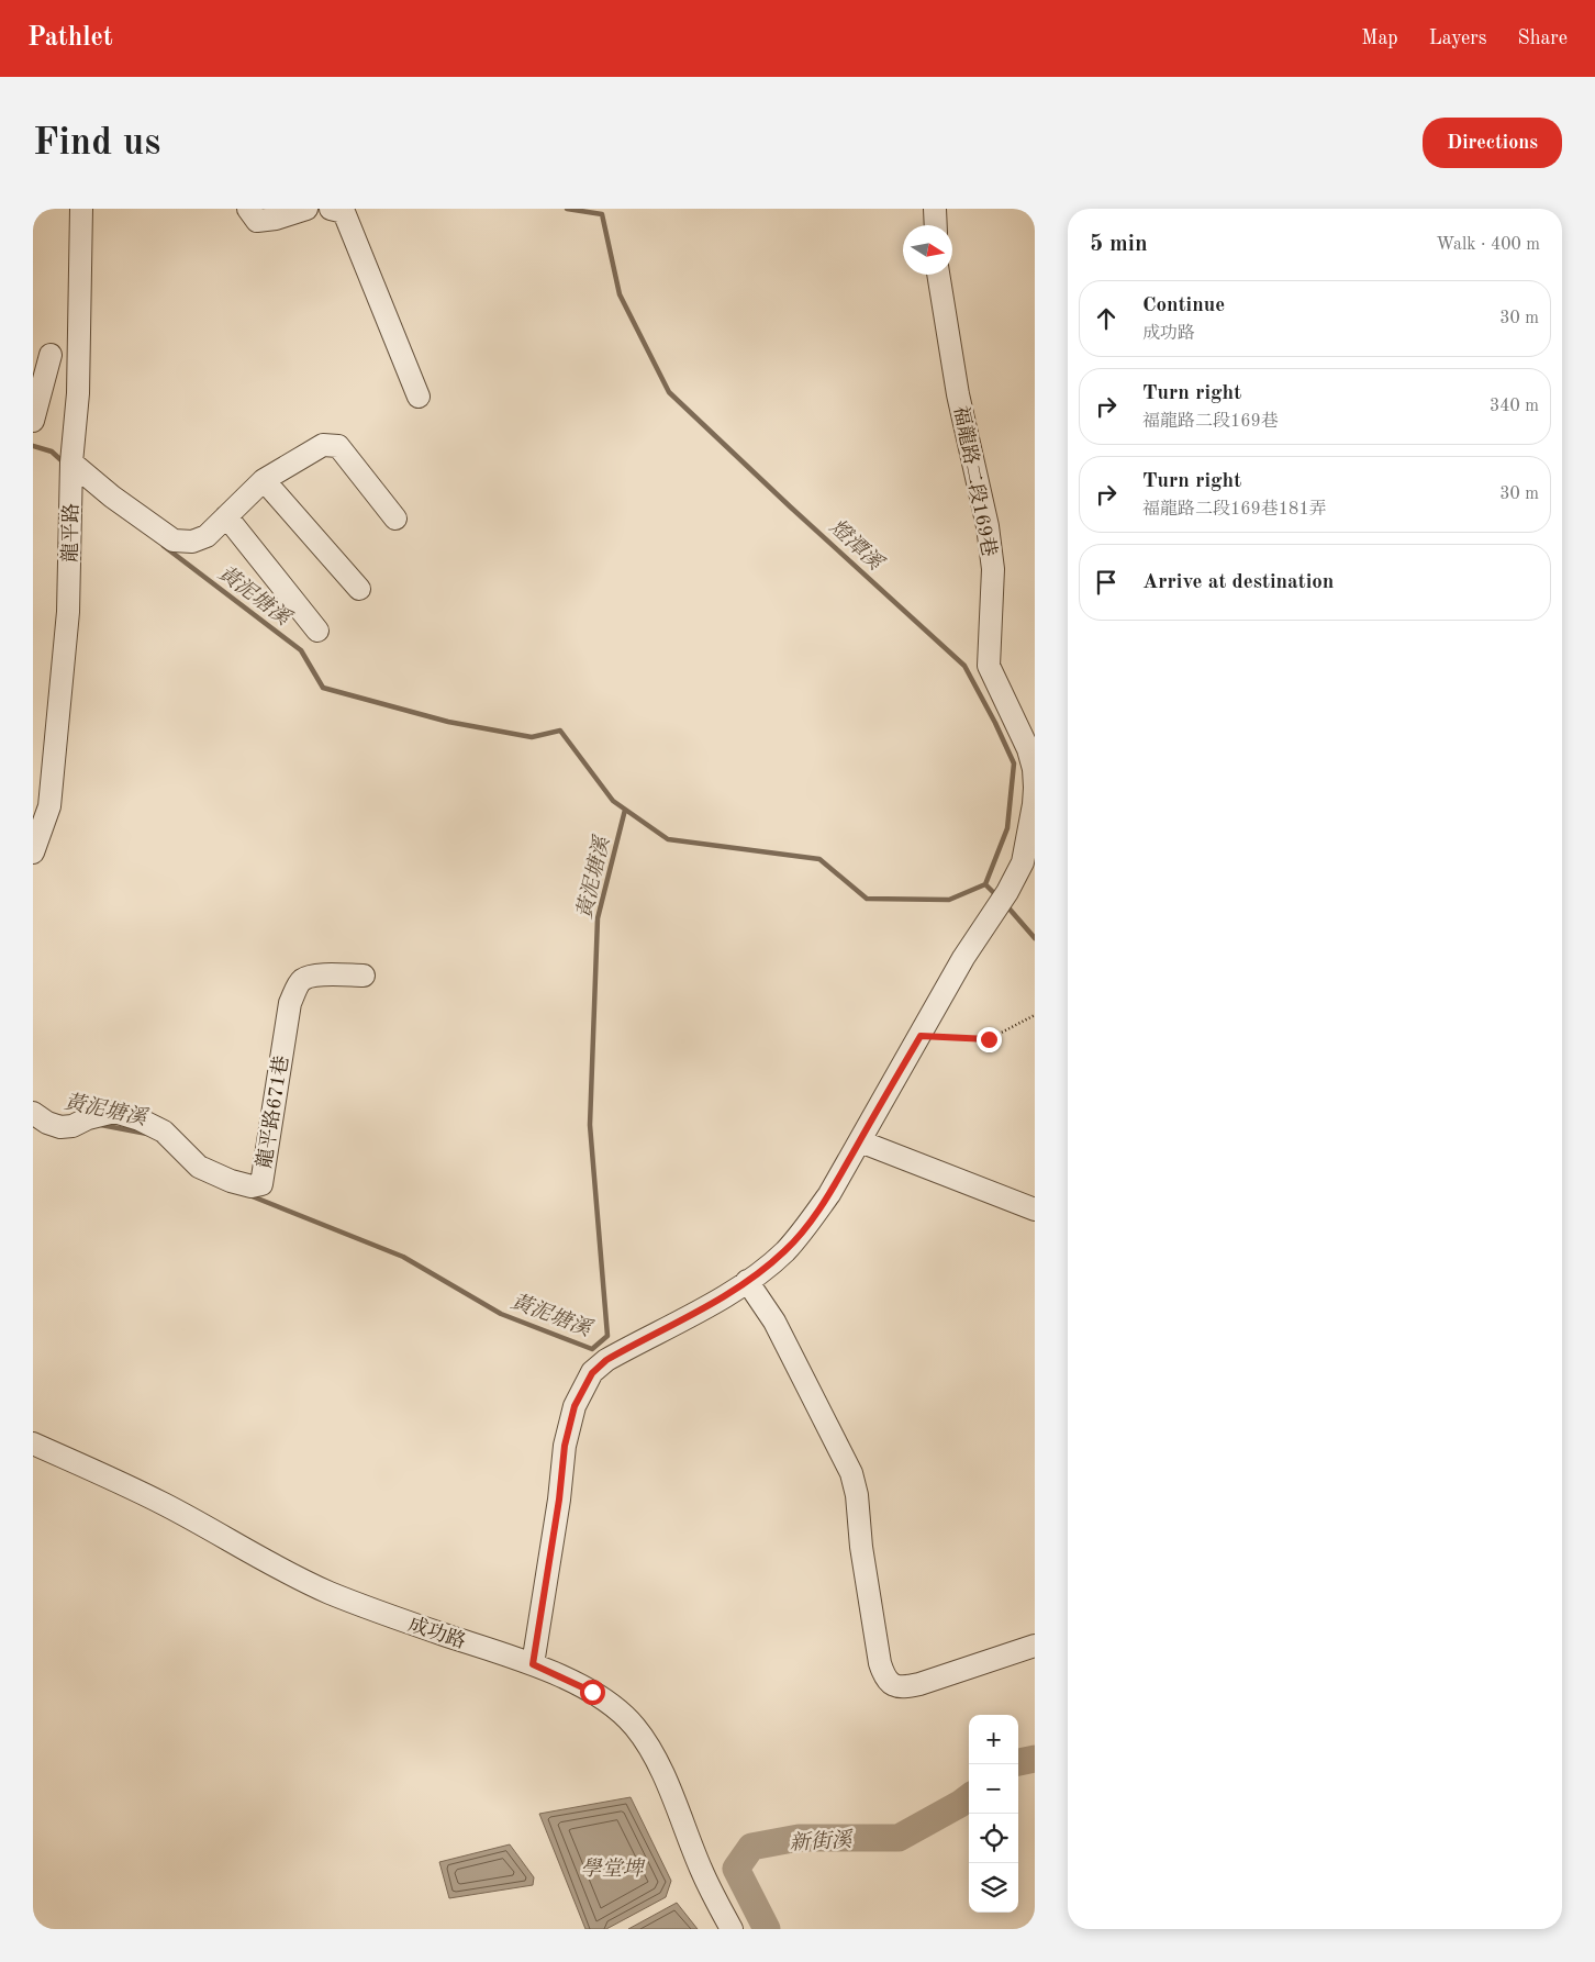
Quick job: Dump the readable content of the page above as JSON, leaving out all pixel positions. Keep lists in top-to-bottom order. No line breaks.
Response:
{"streets":{"street":["福龍路二段169巷","龍平路","龍平路671巷","成功路"]},"crossings":[["福龍路二段169巷","成功路"]],"water":["燈潭溪","黃泥塘溪","新街溪","學堂埤"],"north":"right","page":{"header":"Pathlet","nav":["Map","Layers","Share"],"buttons":"Directions","title":"Find us","heading":["5 min","Walk · 400 m"],"list":[["Continue","成功路","30 m"],["Turn right","福龍路二段169巷","340 m"],["Turn right","福龍路二段169巷181弄","30 m"],"Arrive at destination"],"map_buttons":["+","−"]}}
